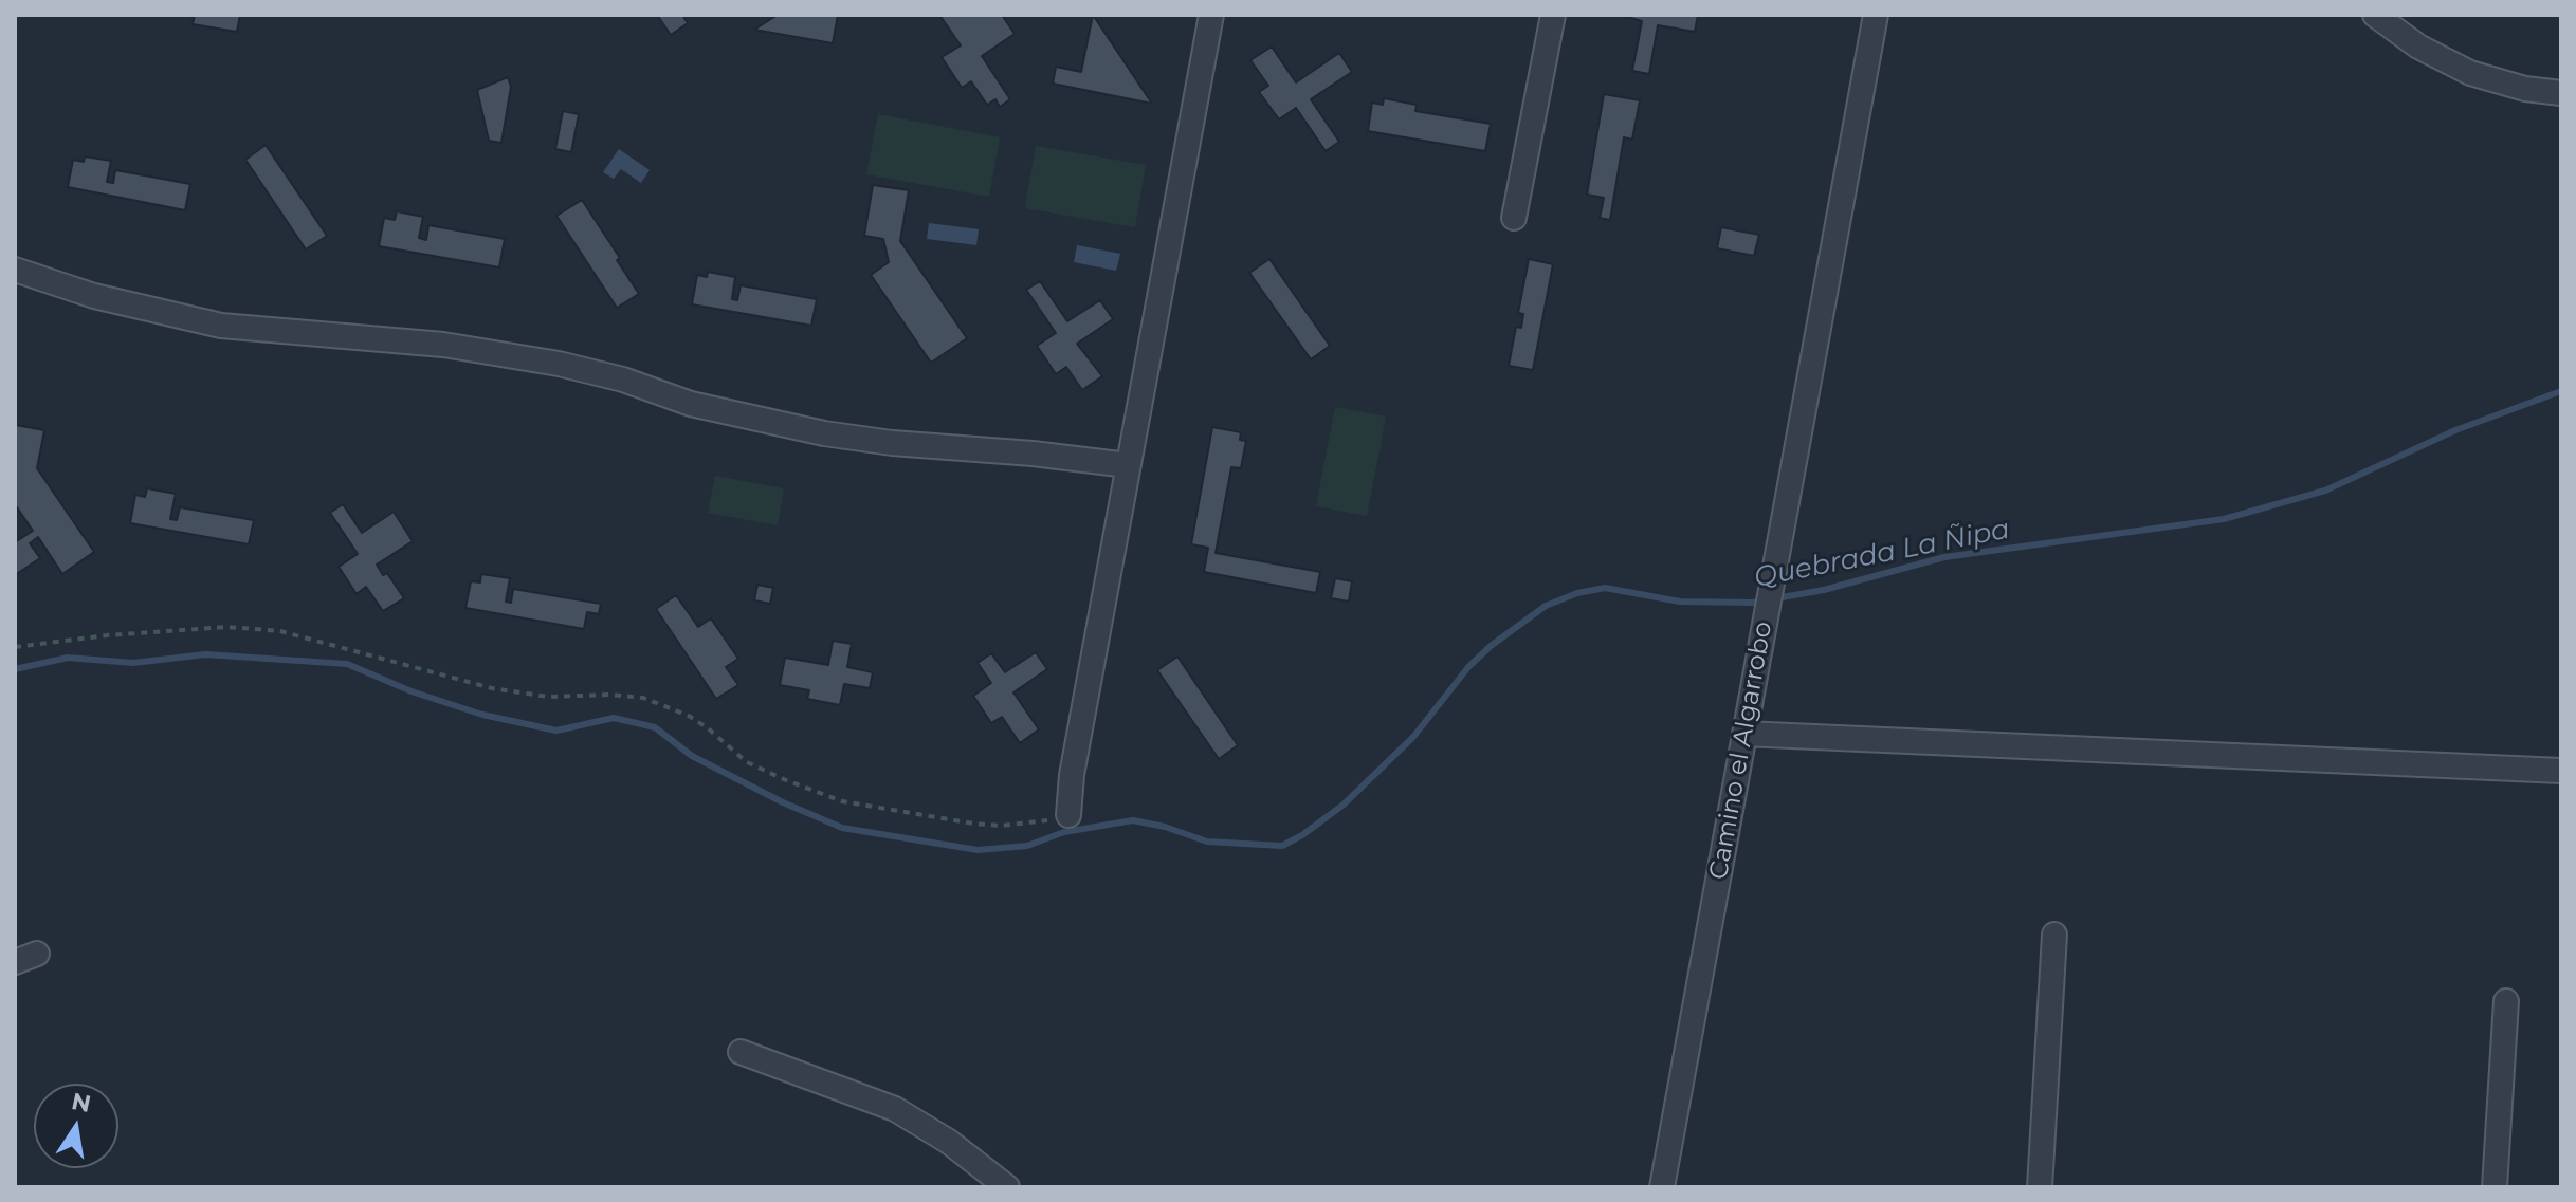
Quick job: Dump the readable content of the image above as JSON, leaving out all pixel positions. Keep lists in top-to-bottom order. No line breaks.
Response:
{"streets":{"street":["Camino el Algarrobo"]},"water":["Quebrada La Ñipa"],"north":"top"}
